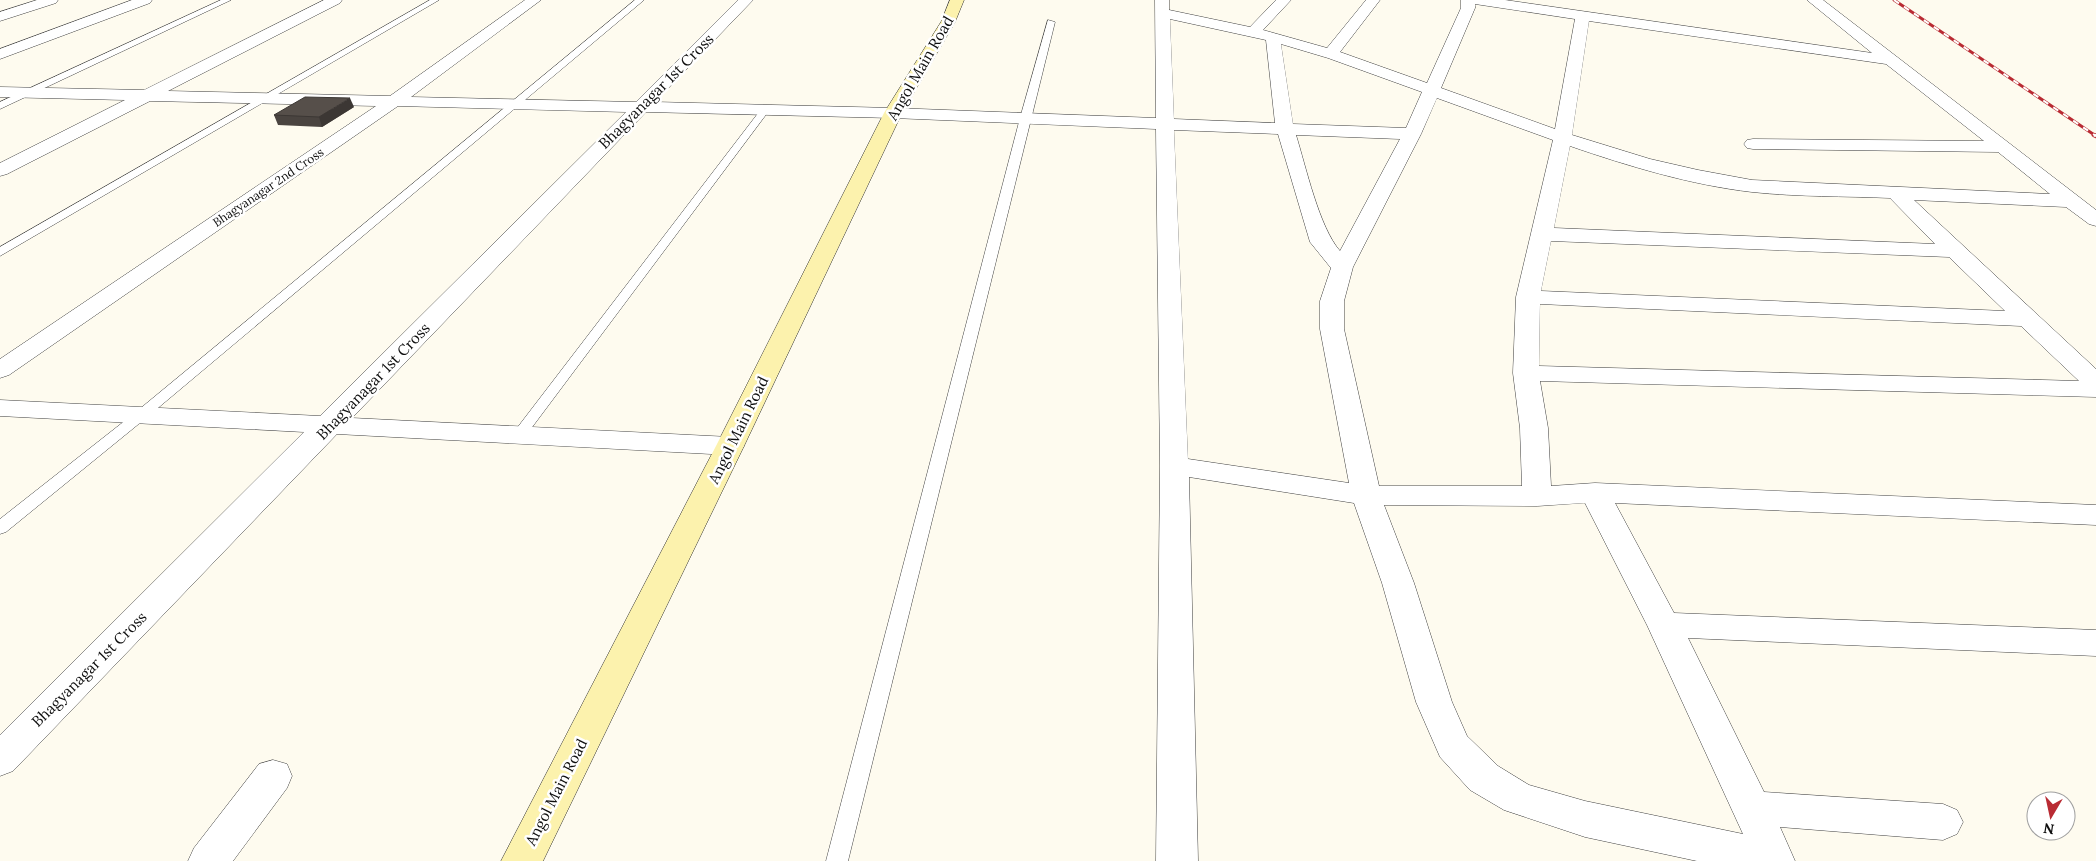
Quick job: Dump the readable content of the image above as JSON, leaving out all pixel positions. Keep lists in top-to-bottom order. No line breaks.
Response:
{"streets":{"street":["Angol Main Road","Bhagyanagar 1st Cross","Bhagyanagar 2nd Cross"]},"north":"bottom"}
